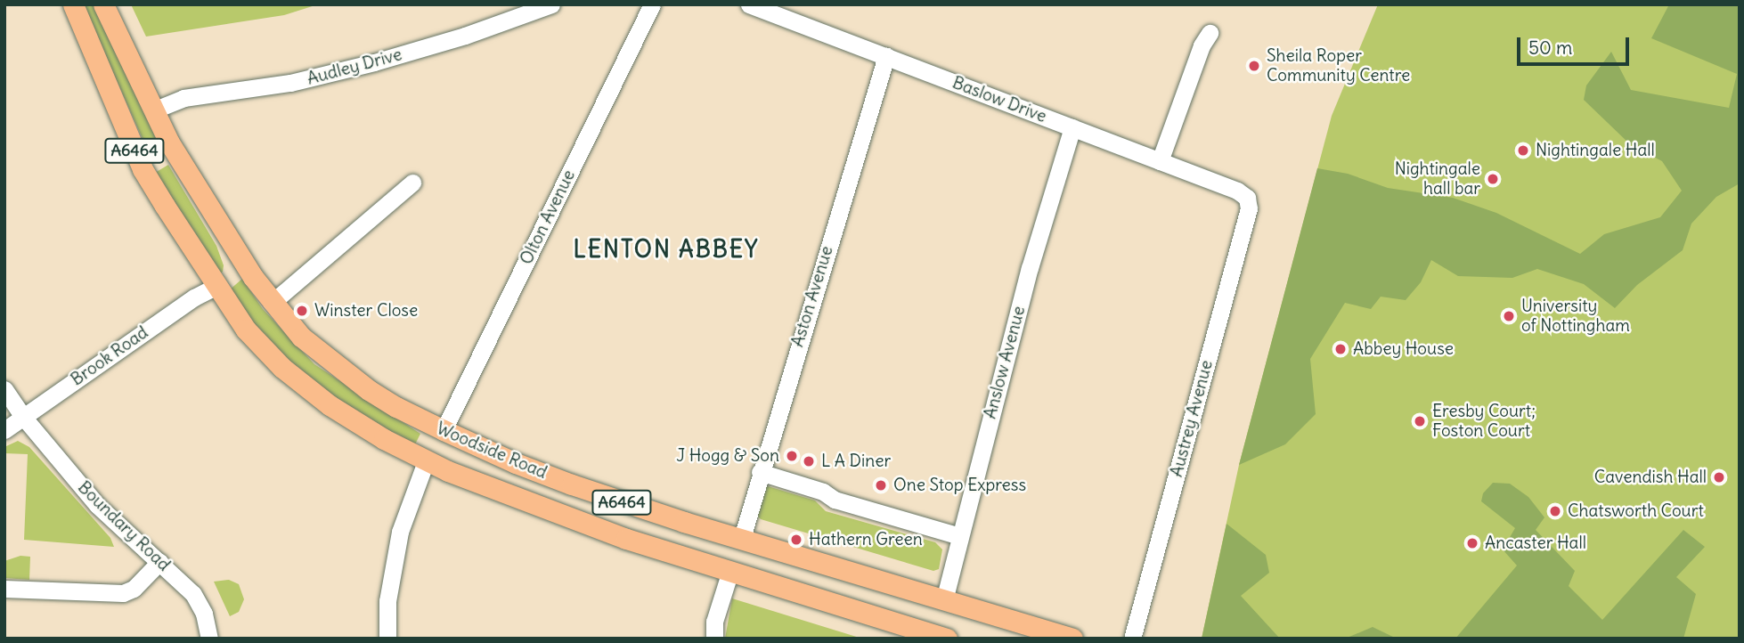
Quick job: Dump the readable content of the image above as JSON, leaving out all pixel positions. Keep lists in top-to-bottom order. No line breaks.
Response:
{"streets":{"main road":["A6464","Woodside Road"],"street":["Audley Drive","Baslow Drive","Olton Avenue","Aston Avenue","Brook Road","Anslow Avenue","Austrey Avenue","Boundary Road"]},"crossings":[["Audley Drive","Woodside Road"],["Baslow Drive","Aston Avenue"],["Baslow Drive","Anslow Avenue"],["Baslow Drive","Austrey Avenue"],["Olton Avenue","Woodside Road"],["Aston Avenue","Woodside Road"],["Brook Road","Woodside Road"],["Brook Road","Boundary Road"],["Anslow Avenue","Woodside Road"]],"districts":["LENTON ABBEY"],"places":["Sheila Roper Community Centre","Nightingale Hall","Nightingale hall bar","Winster Close","University of Nottingham","Abbey House","Eresby Court; Foston Court","J Hogg & Son","L A Diner","Cavendish Hall","One Stop Express","Chatsworth Court","Hathern Green","Ancaster Hall"],"scale_bar":"50 m"}
